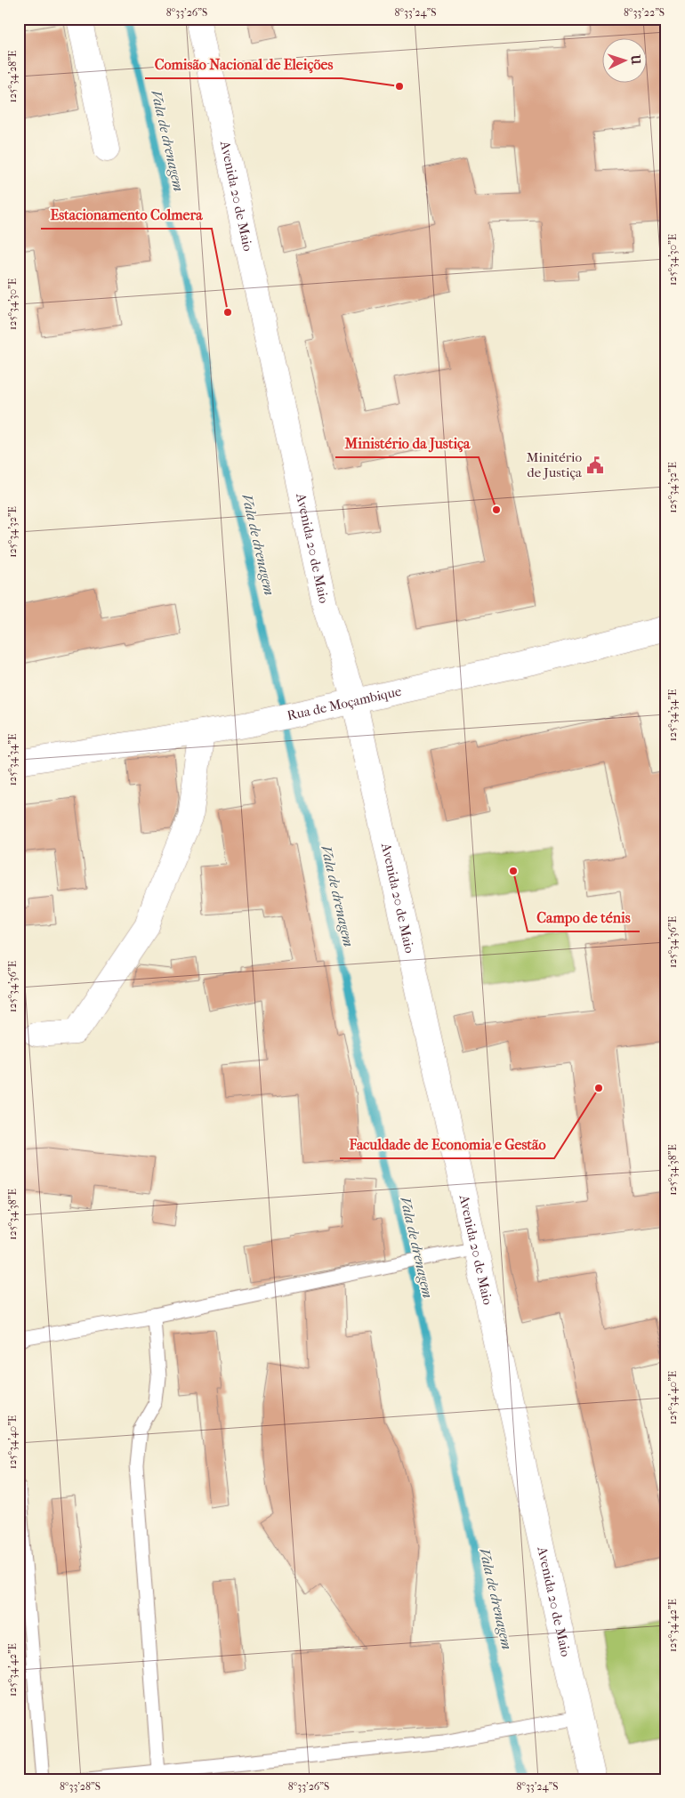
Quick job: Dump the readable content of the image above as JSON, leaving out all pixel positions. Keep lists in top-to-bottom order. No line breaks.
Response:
{"streets":{"main road":["Avenida 20 de Maio","Rua de Moçambique"]},"crossings":[["Avenida 20 de Maio","Rua de Moçambique"]],"water":["Vala de drenagem"],"places":{"other":["Comisão Nacional de Eleições","Estacionamento Colmera","Ministério da Justiça","Campo de ténis","Faculdade de Economia e Gestão"],"public building":["Minitério de Justiça"]},"north":"right","coordinates":["8°33'26\"S","8°33'24\"S","8°33'22\"S","125°34'28\"E","125°34'30\"E","125°34'32\"E","125°34'34\"E","125°34'36\"E","125°34'38\"E","125°34'40\"E","125°34'42\"E","8°33'28\"S"]}
